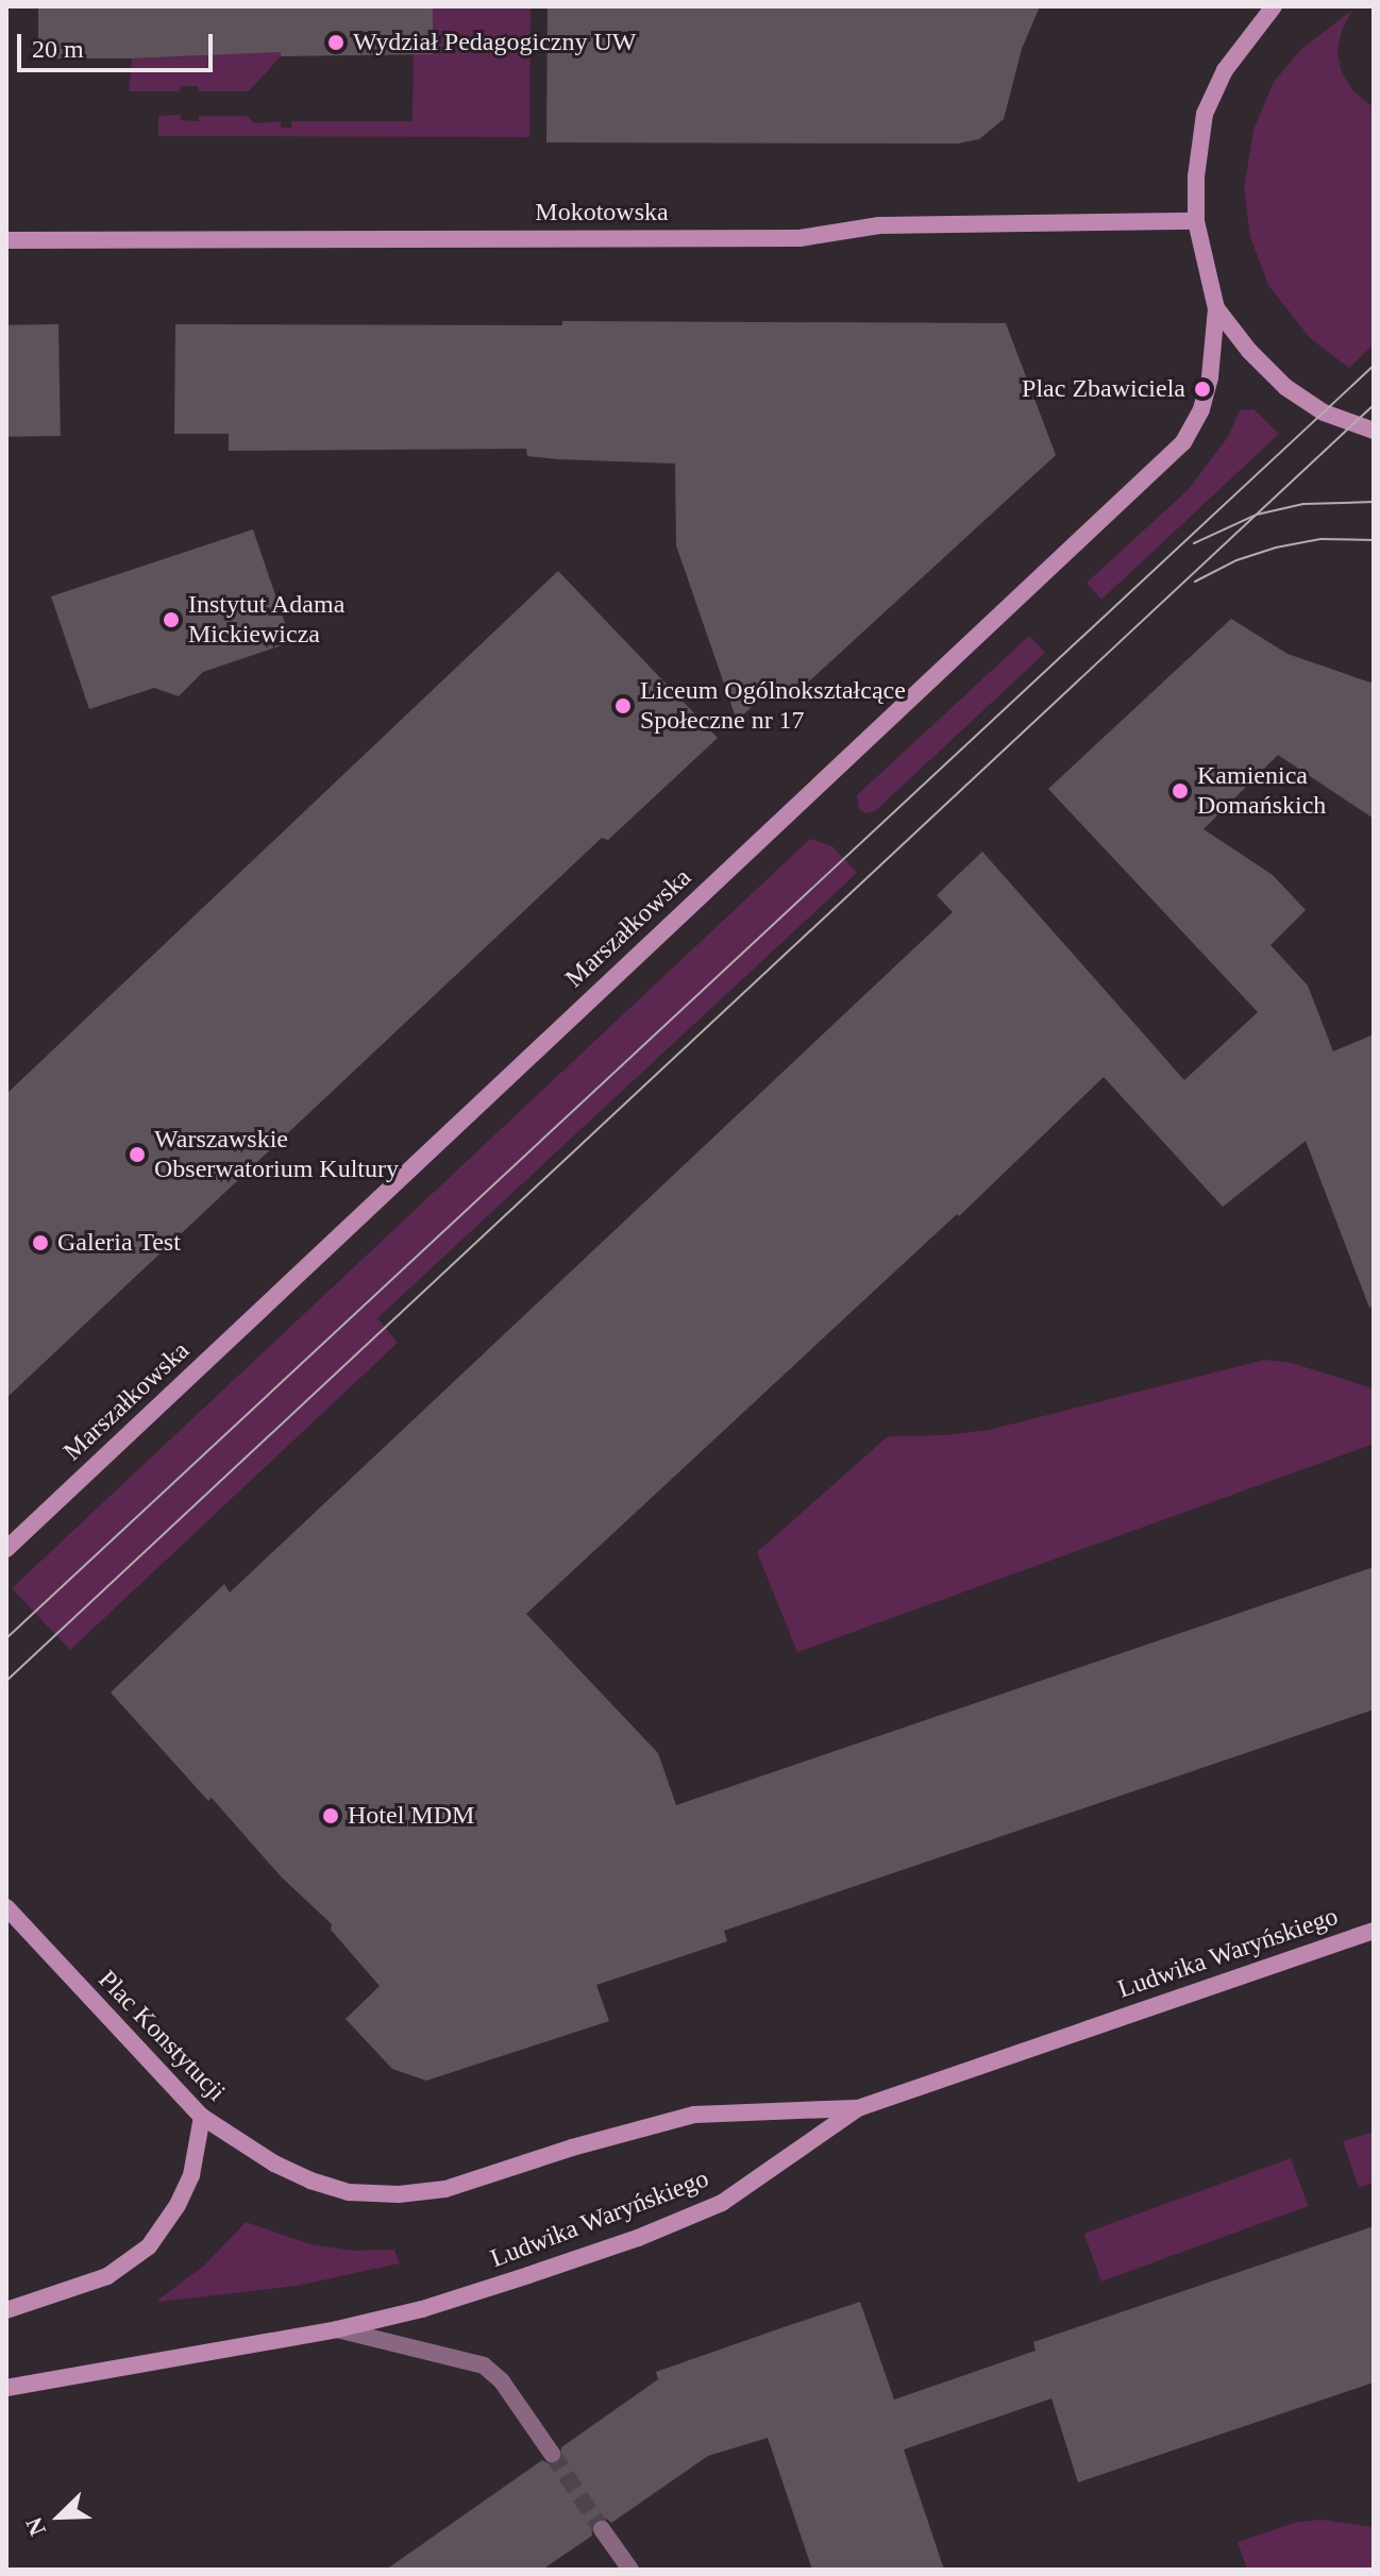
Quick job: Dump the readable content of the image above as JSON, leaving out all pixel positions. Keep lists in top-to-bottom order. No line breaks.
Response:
{"streets":{"street":["Mokotowska","Marszałkowska","Ludwika Waryńskiego","Plac Konstytucji"]},"crossings":[["Ludwika Waryńskiego","Plac Konstytucji"]],"places":["Wydział Pedagogiczny UW","Plac Zbawiciela","Instytut Adama Mickiewicza","Liceum Ogólnokształcące Społeczne nr 17","Kamienica Domańskich","Warszawskie Obserwatorium Kultury","Galeria Test","Hotel MDM"],"scale_bar":"20 m","north":"bottom left"}
